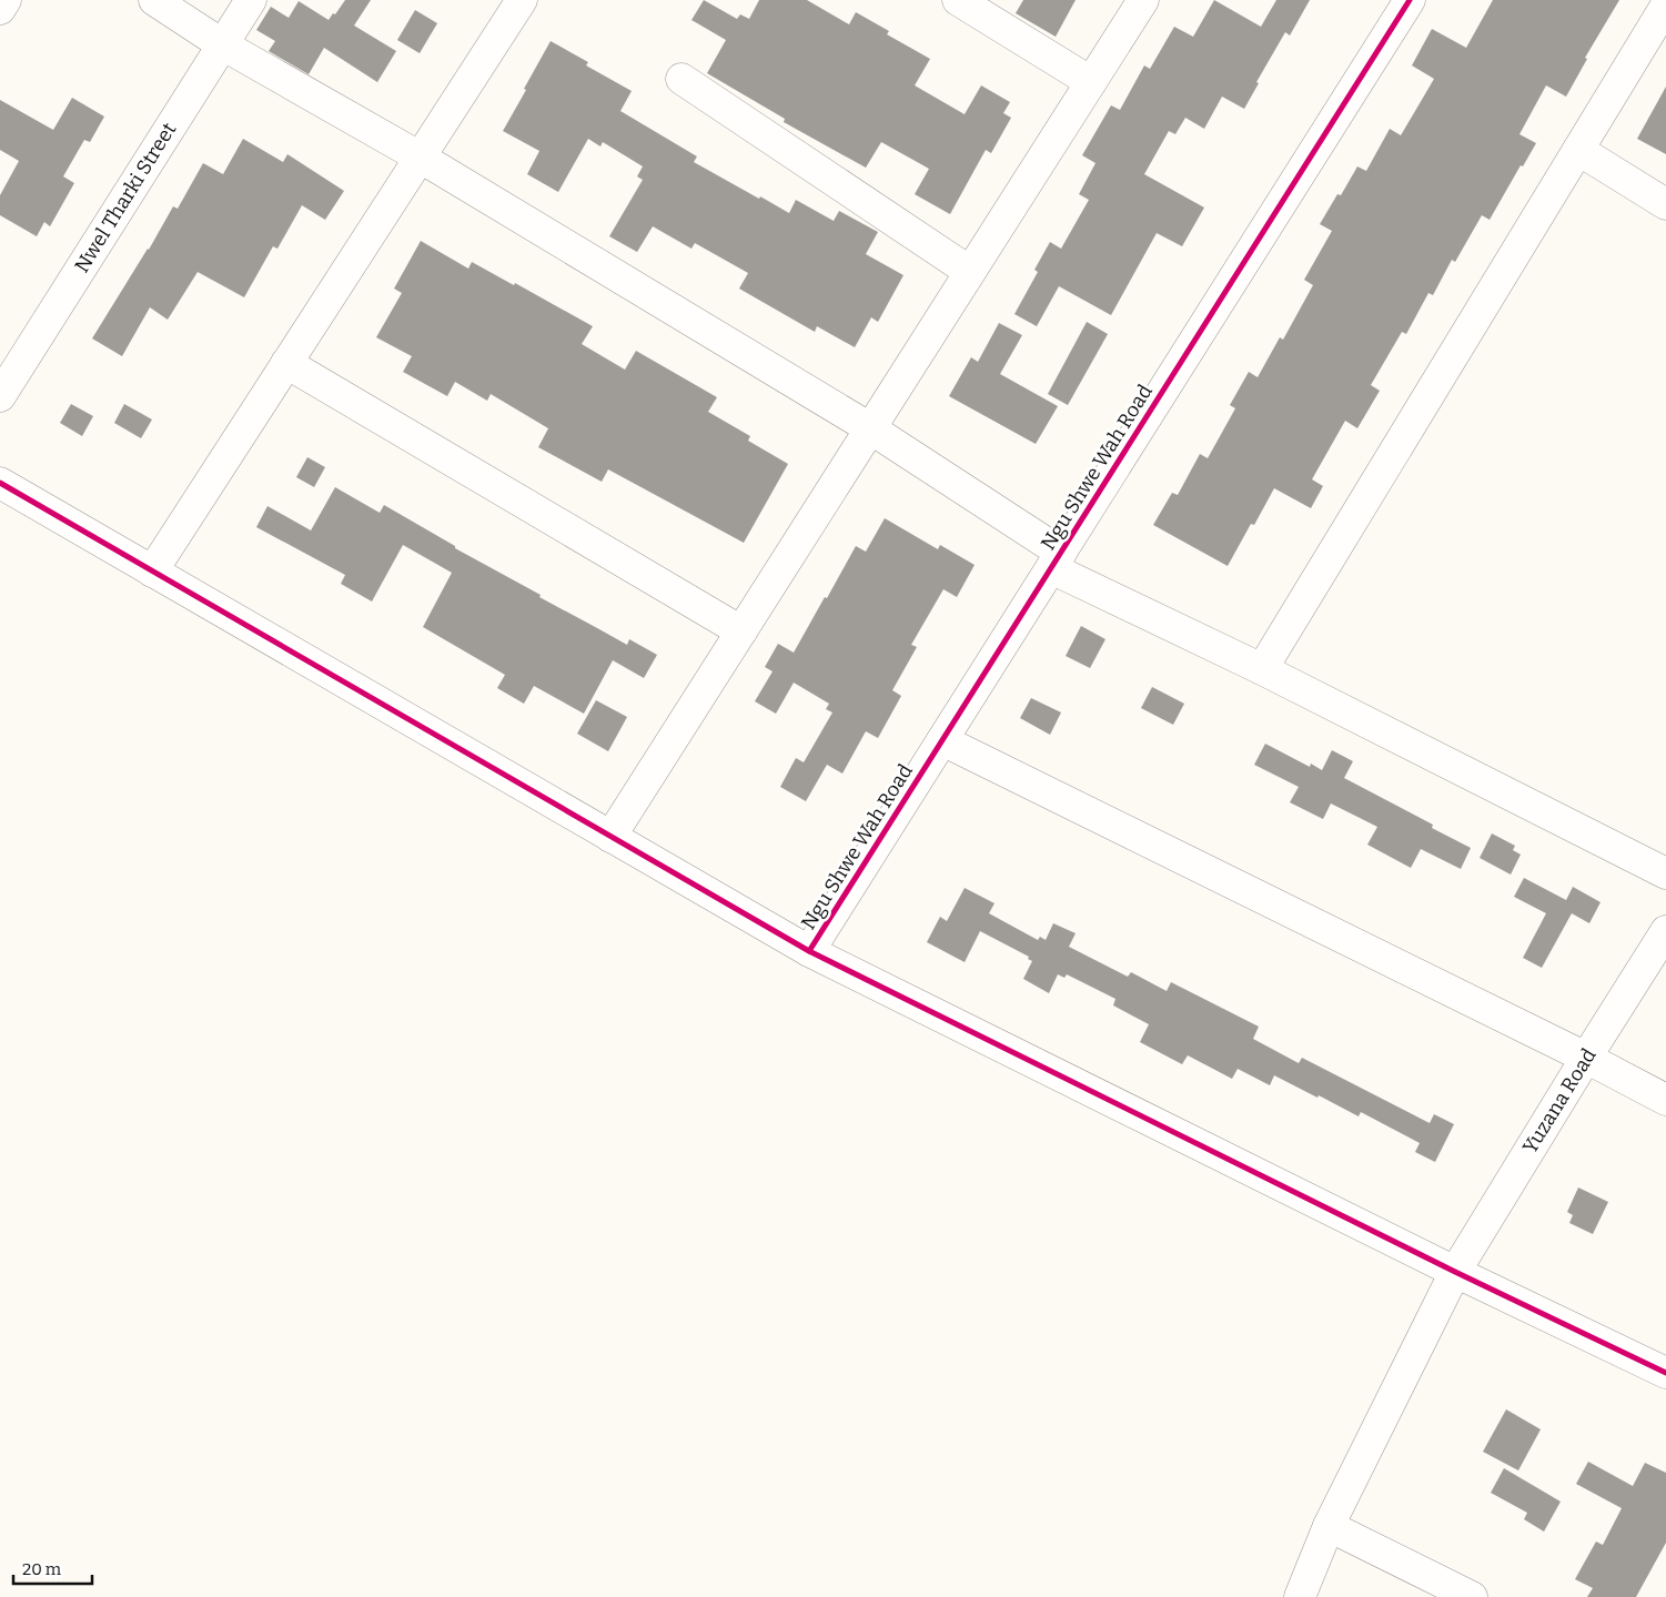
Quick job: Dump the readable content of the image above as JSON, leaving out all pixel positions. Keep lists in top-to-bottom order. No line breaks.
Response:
{"streets":{"street":["Nwel Tharki Street","Ngu Shwe Wah Road","Yuzana Road"]},"scale_bar":"20 m"}
